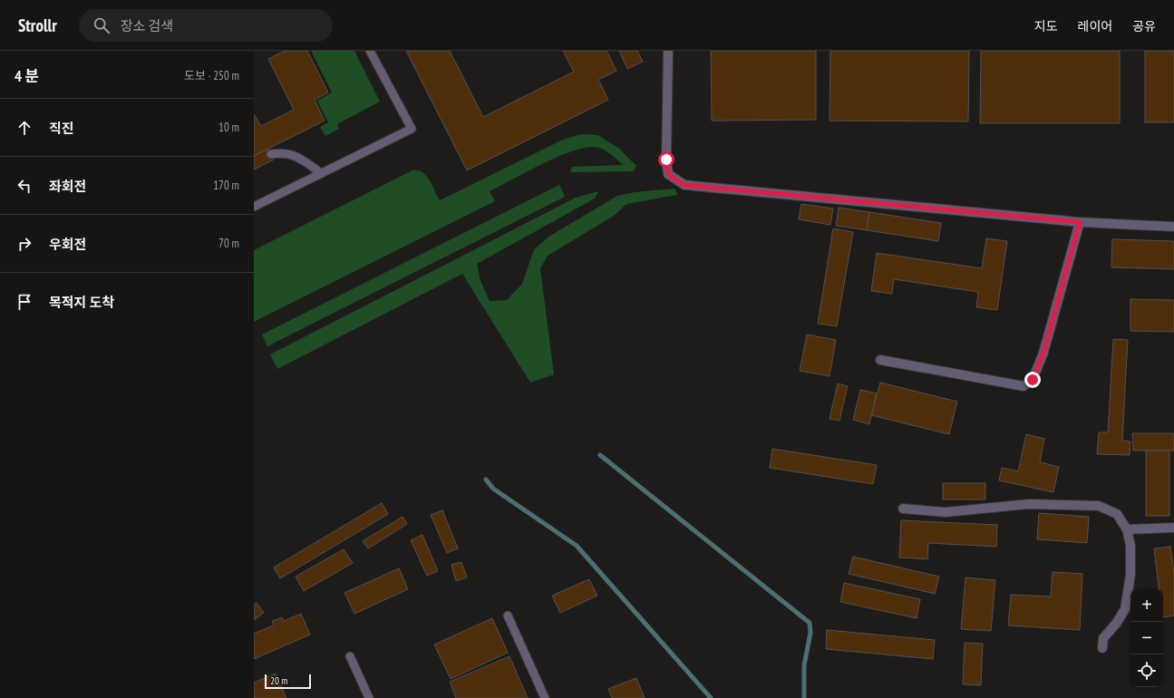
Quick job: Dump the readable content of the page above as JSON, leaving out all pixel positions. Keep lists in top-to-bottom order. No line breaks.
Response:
{"scale_bar":"20 m","page":{"header":"Strollr","search":"장소 검색","nav":["지도","레이어","공유"],"heading":["4 분","도보 · 250 m"],"list":[["직진","10 m"],["좌회전","170 m"],["우회전","70 m"],"목적지 도착"],"map_buttons":["+","−"],"scale":"20 m"}}
